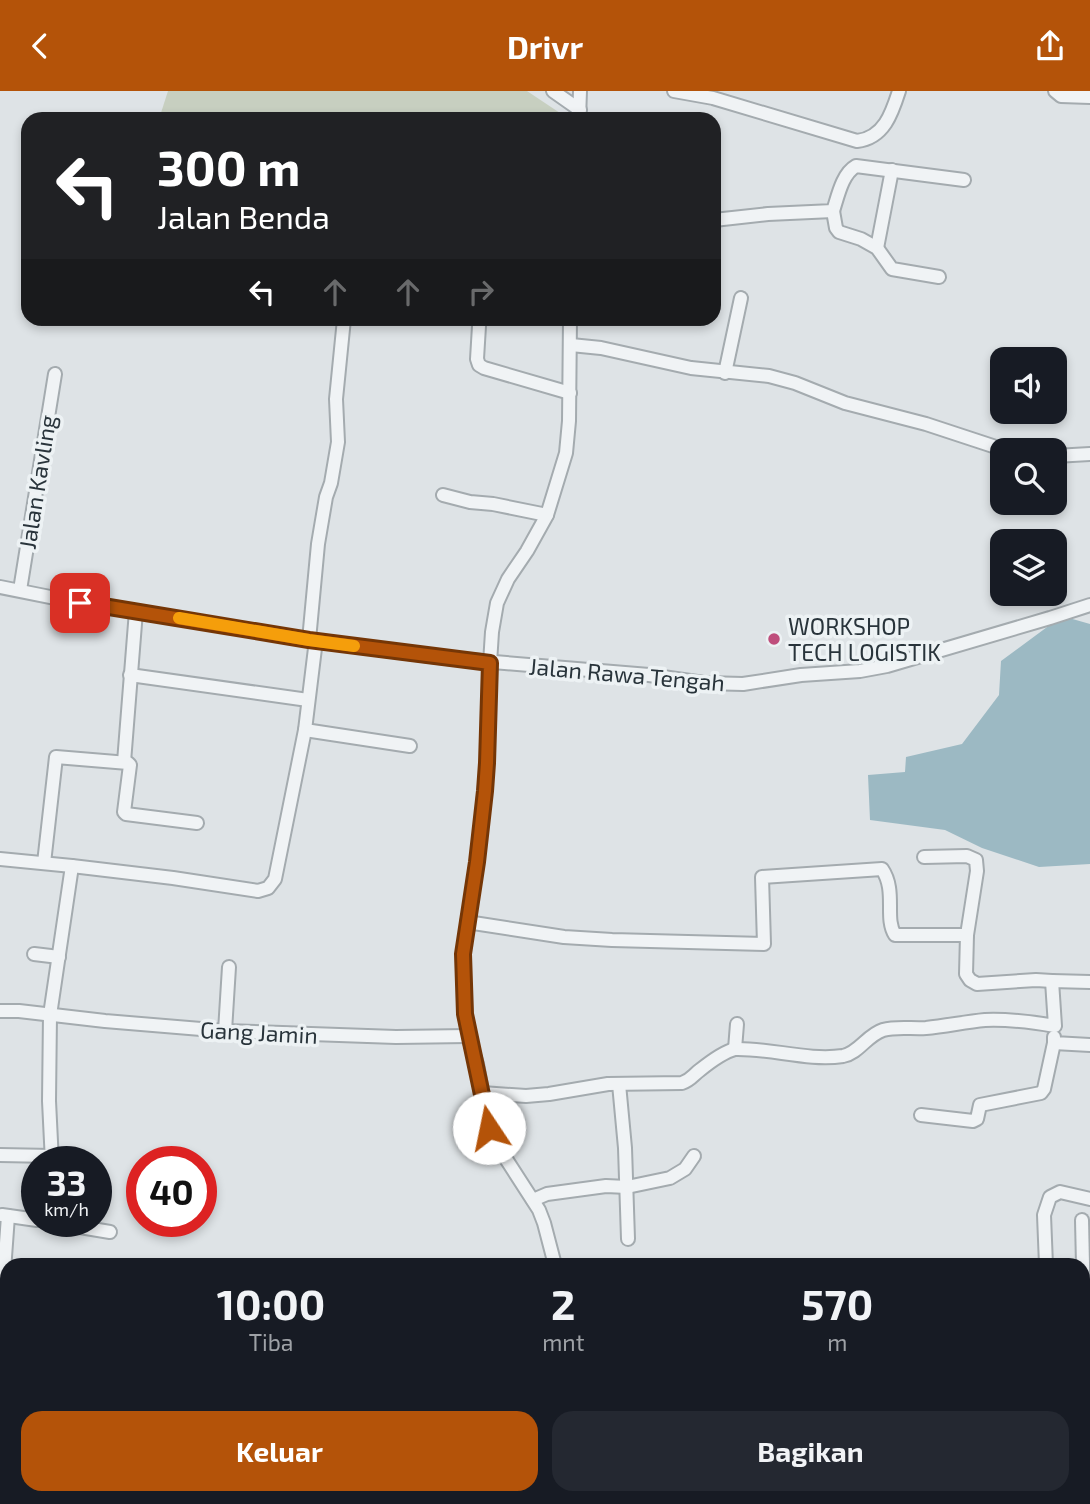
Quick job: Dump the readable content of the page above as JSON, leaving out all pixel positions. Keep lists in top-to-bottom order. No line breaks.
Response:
{"streets":{"street":["Jalan Kavling","Jalan Rawa Tengah","Gang Jamin"]},"crossings":[["Jalan Kavling","Jalan Rawa Tengah"]],"places":["WORKSHOP TECH LOGISTIK"],"page":{"header":"Drivr","turn":["300 m","Jalan Benda"],"speed":"33 km/h","limit":"40","eta":["10:00","Tiba","2","mnt","570","m"],"buttons":["Keluar","Bagikan"]}}
